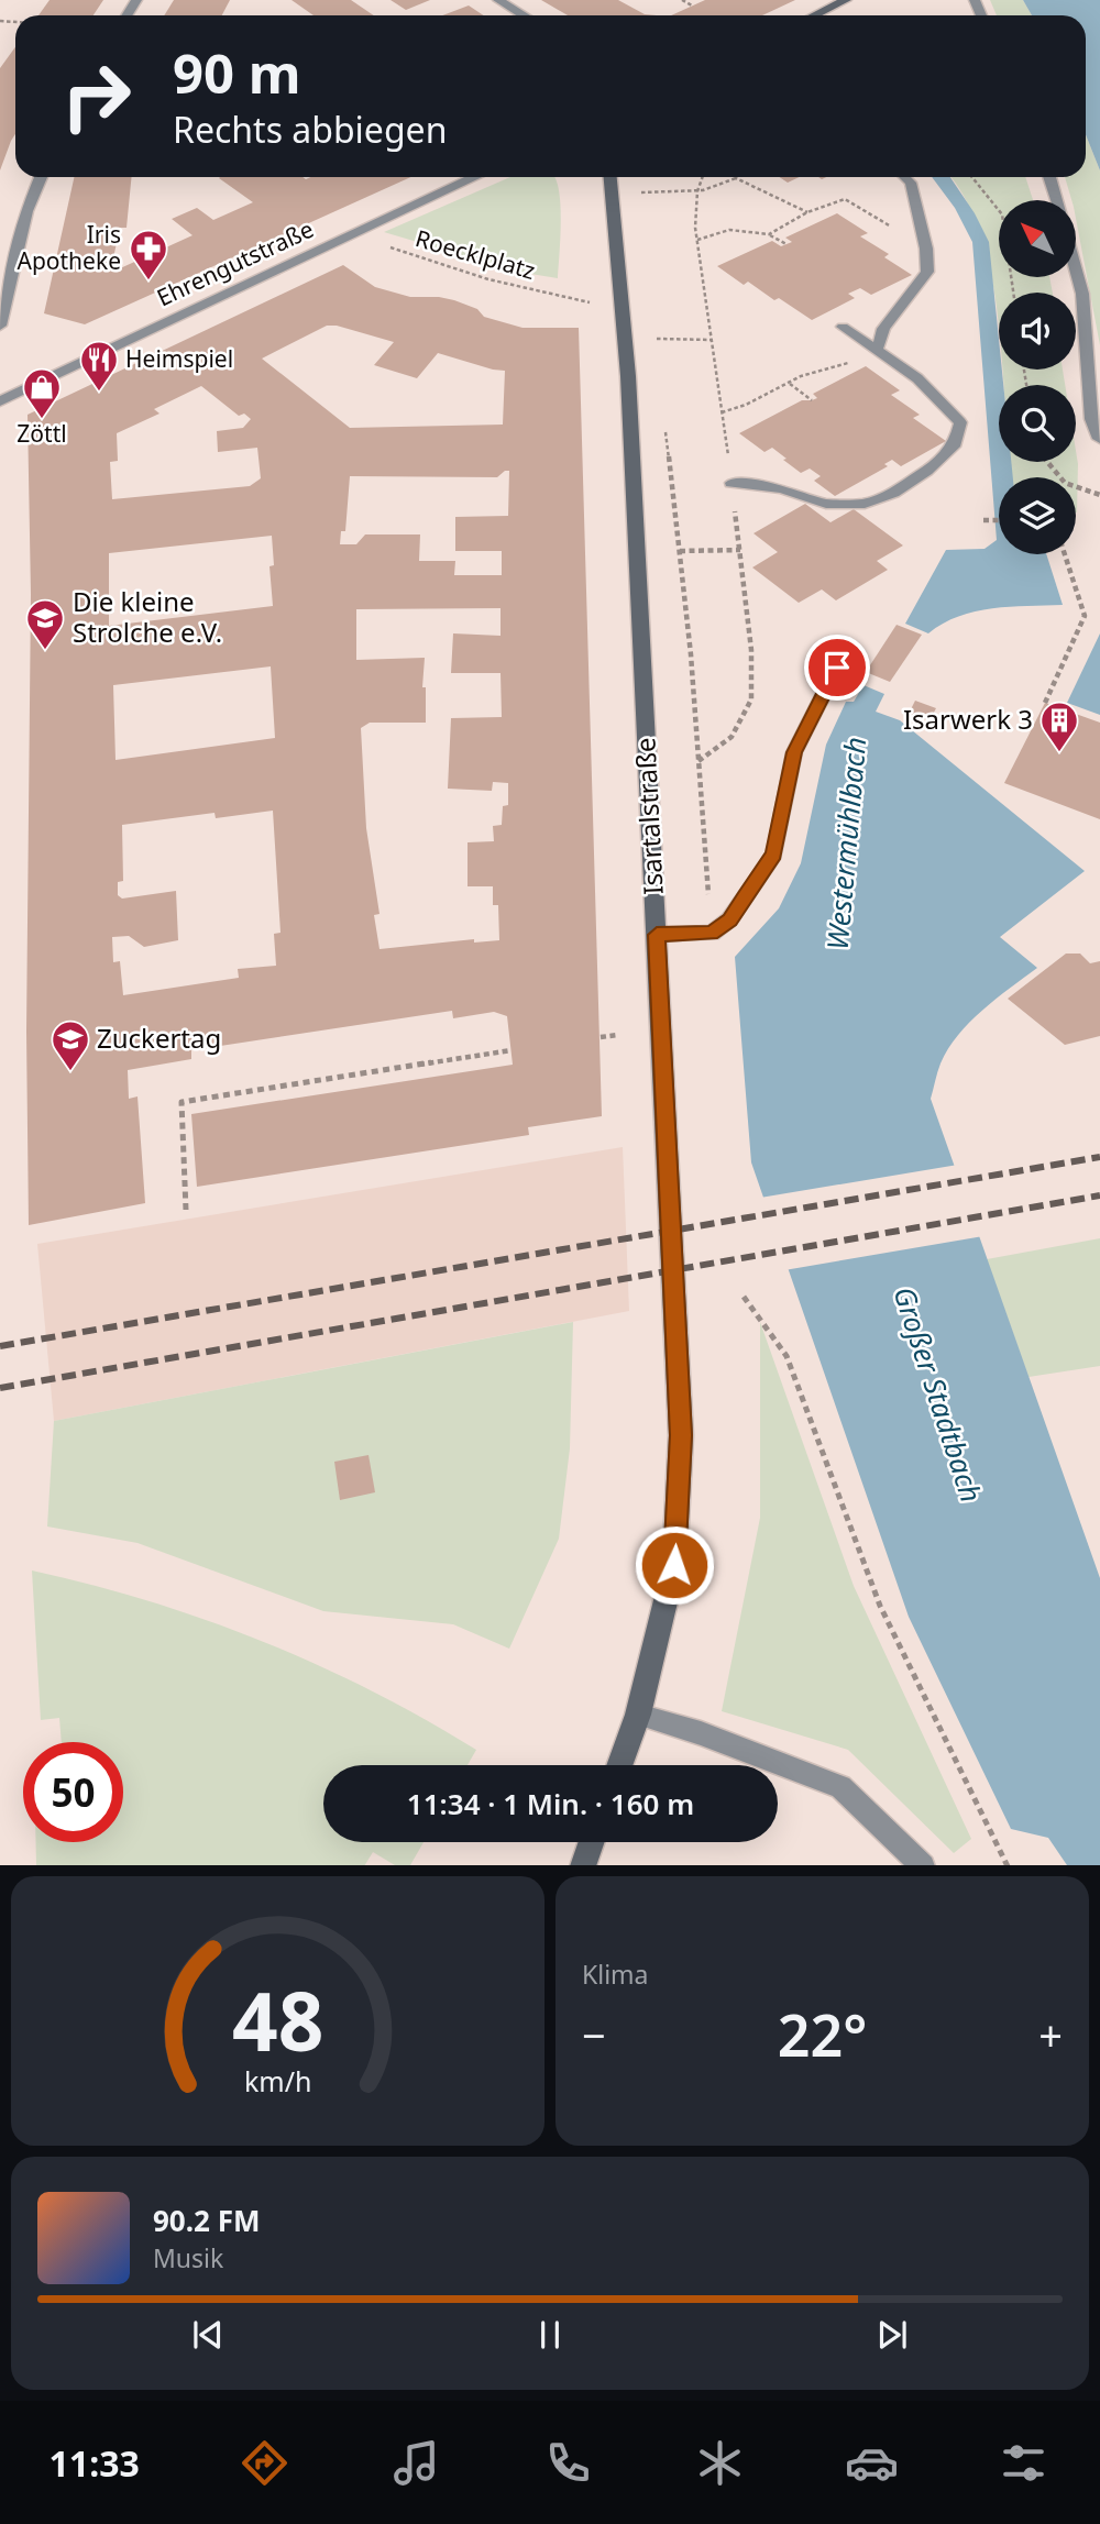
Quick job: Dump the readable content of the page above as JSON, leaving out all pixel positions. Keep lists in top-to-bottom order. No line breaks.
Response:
{"streets":{"main road":["Isartalstraße"],"street":["Ehrengutstraße"],"path":["Roecklplatz"]},"crossings":[["Roecklplatz","Ehrengutstraße"]],"water":["Westermühlbach","Großer Stadtbach"],"places":{"pharmacy":["Iris Apotheke"],"restaurant":["Heimspiel"],"shop":["Zöttl"],"school or university":["Die kleine Strolche e.V.","Zuckertag"],"building":["Isarwerk 3"]},"north":"top left","page":{"turn":["90 m","Rechts abbiegen"],"limit":"50","trip":"11:34 · 1 Min. · 160 m","tile":"Klima","heat":["−","22°","+"],"song":["90.2 FM","Musik"],"tabs":"11:33","gauge":["48","km/h"]}}
